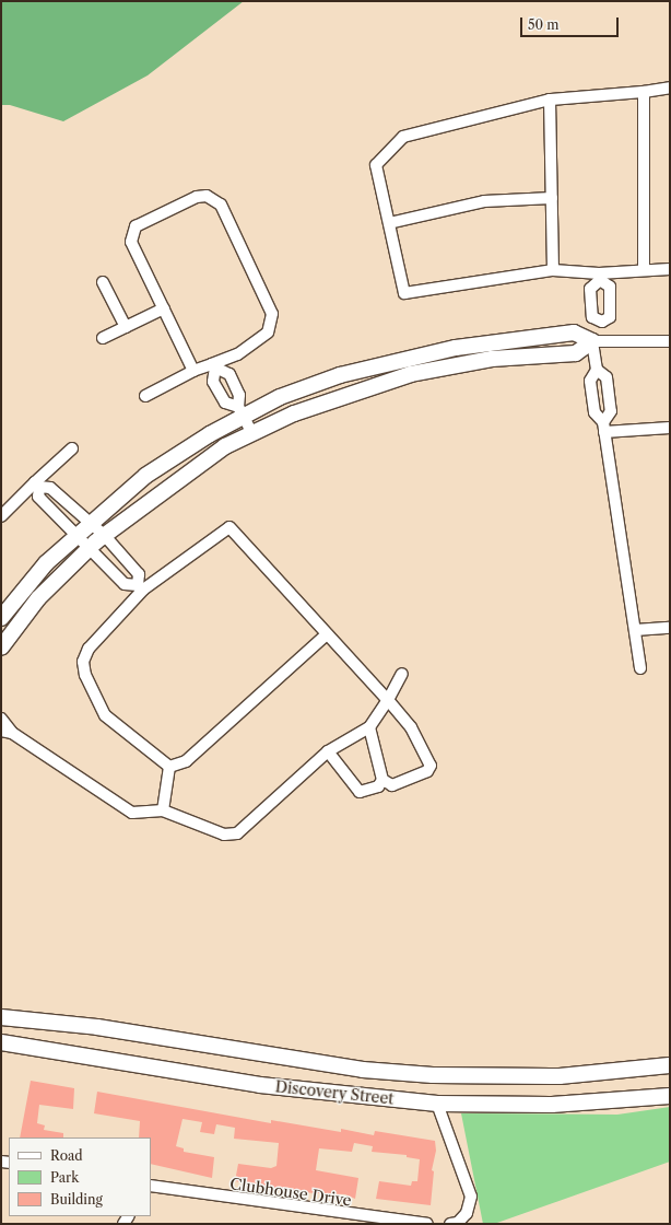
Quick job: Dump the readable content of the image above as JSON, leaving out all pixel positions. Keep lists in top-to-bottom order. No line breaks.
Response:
{"streets":{"street":["Discovery Street","Clubhouse Drive"]},"legend":["Road","Park","Building"],"scale_bar":"50 m"}
